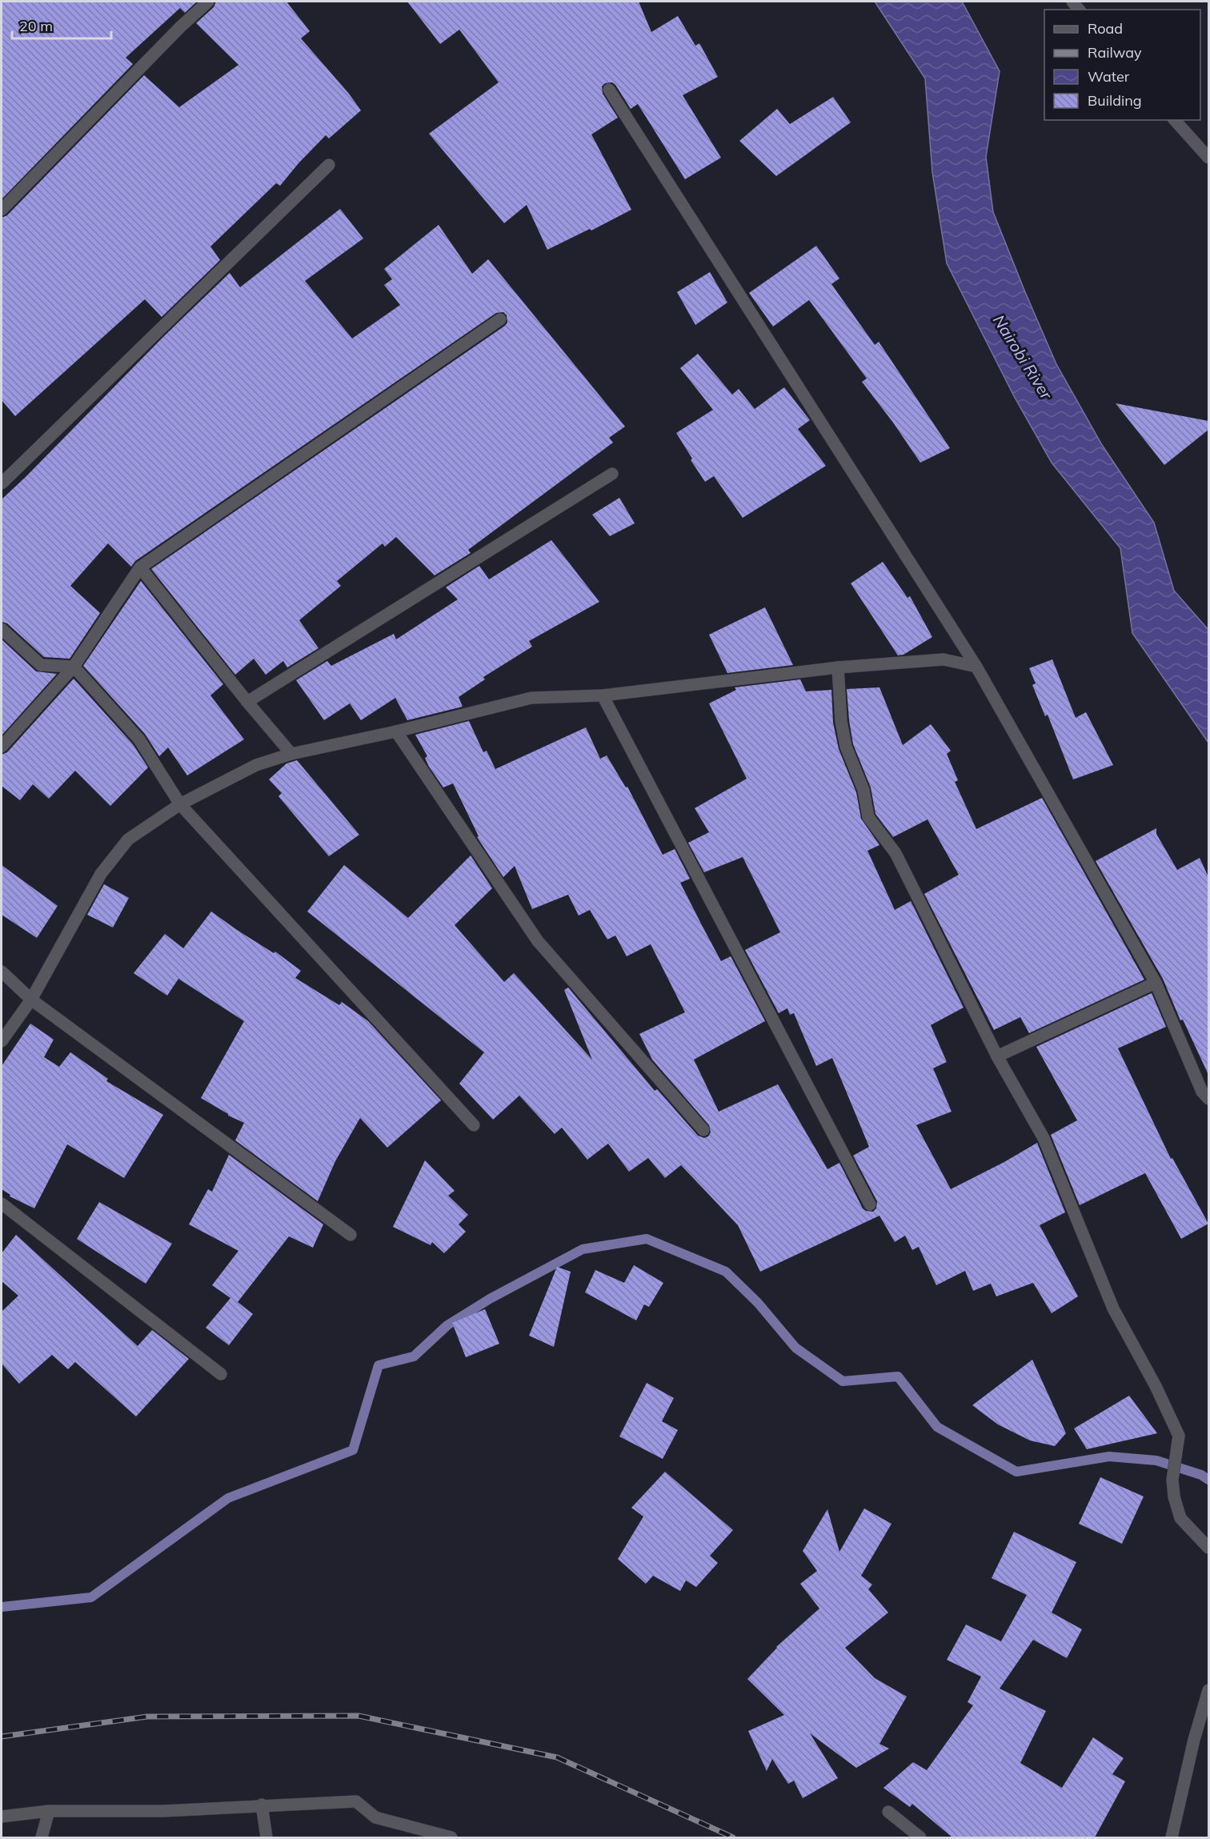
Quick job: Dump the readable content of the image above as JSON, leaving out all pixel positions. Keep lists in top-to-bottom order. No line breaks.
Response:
{"water":["Nairobi River"],"legend":["Road","Railway","Water","Building"],"scale_bar":"20 m"}
